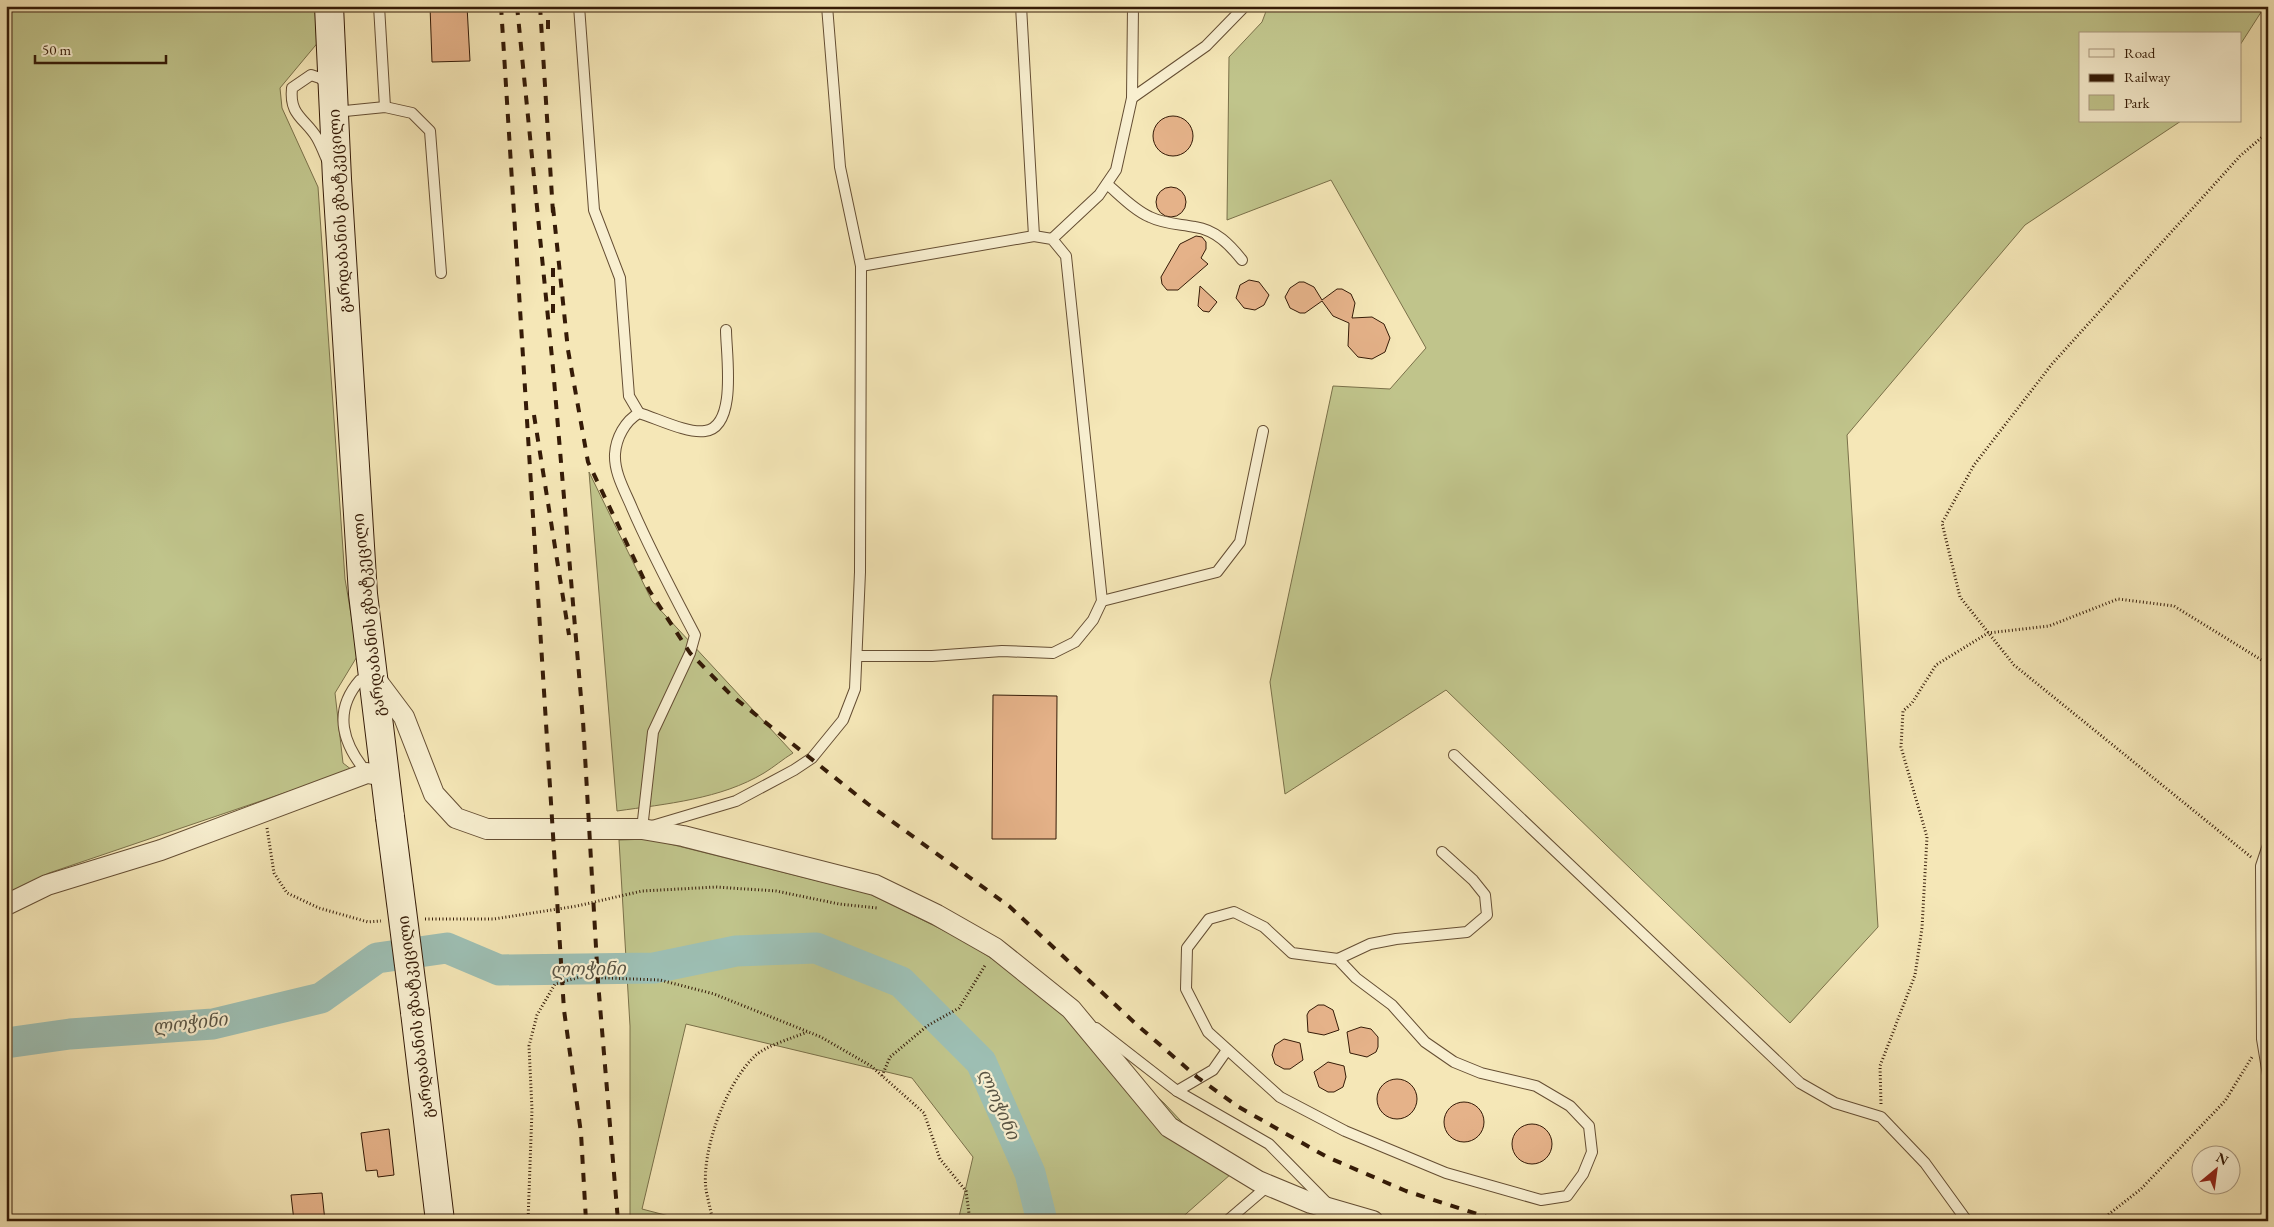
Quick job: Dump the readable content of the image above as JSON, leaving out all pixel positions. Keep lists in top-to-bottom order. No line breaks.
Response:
{"streets":{"main road":["გარდაბანის გზატკეცილი"]},"water":["ლოჭინი"],"legend":["Road","Railway","Park"],"scale_bar":"50 m","north":"top right"}
